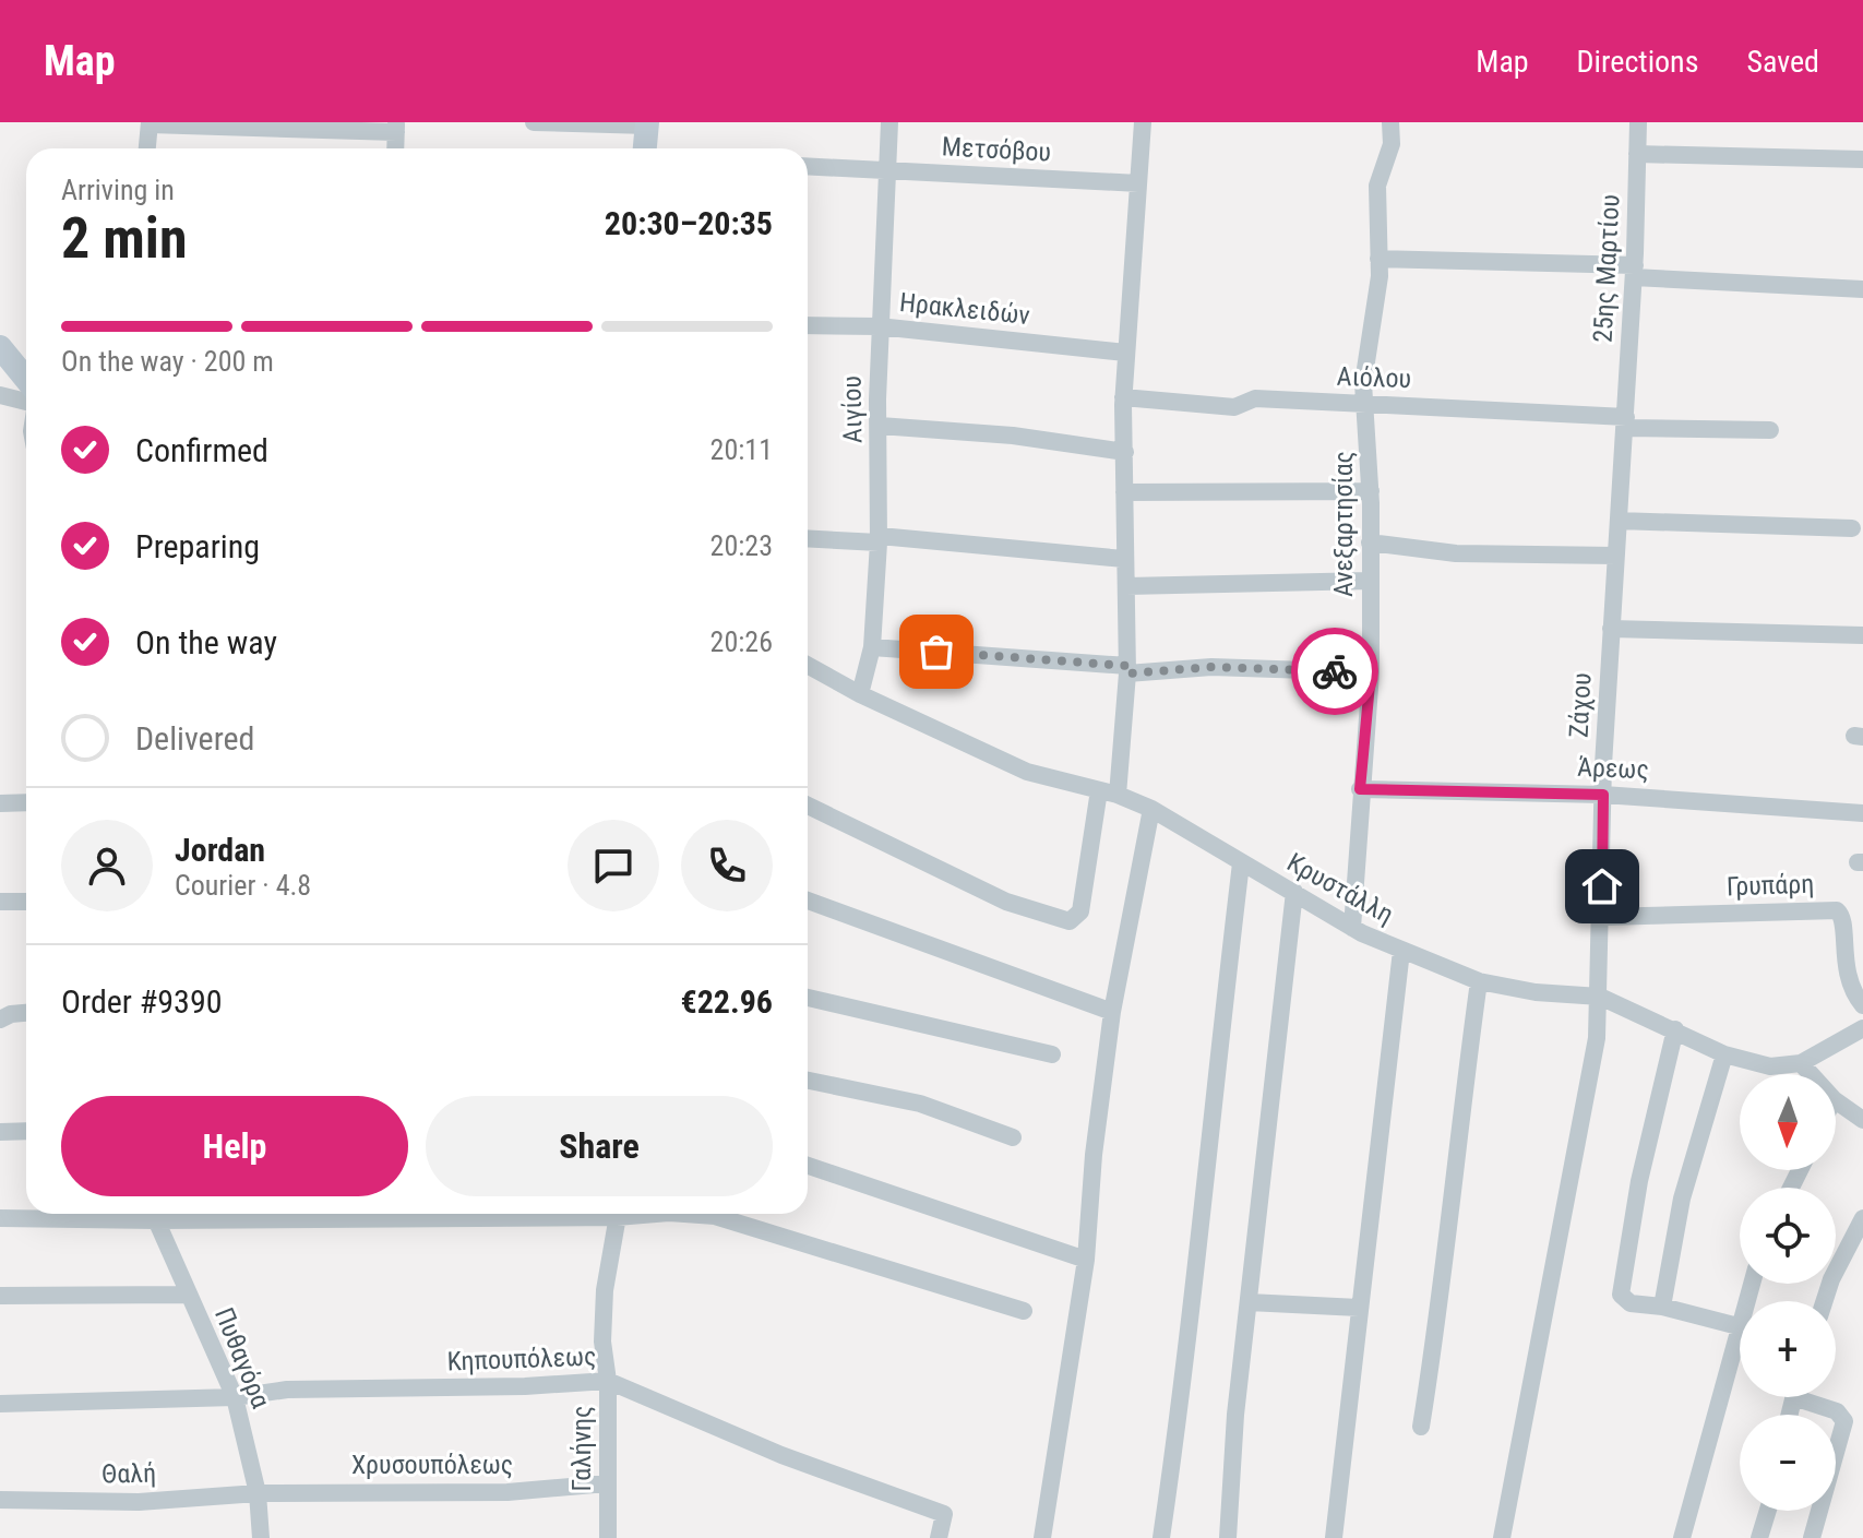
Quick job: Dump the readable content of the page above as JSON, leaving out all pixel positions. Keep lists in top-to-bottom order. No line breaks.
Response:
{"streets":{"street":["Μετσόβου","25ης Μαρτίου","Ηρακλειδών","Αιόλου","Αιγίου","Ανεξαρτησίας","Ζάχου","Άρεως","Γρυπάρη","Κρυστάλλη","Πυθαγόρα","Κηπουπόλεως","Γαλήνης","Χρυσουπόλεως","Θαλή"]},"crossings":[["Μετσόβου","Αιγίου"],["25ης Μαρτίου","Αιόλου"],["25ης Μαρτίου","Ζάχου"],["Ηρακλειδών","Αιγίου"],["Αιόλου","Ανεξαρτησίας"],["Αιόλου","Ζάχου"],["Αιγίου","Κρυστάλλη"],["Ανεξαρτησίας","Άρεως"],["Ανεξαρτησίας","Κρυστάλλη"],["Ζάχου","Άρεως"],["Ζάχου","Γρυπάρη"],["Ζάχου","Κρυστάλλη"],["Πυθαγόρα","Κηπουπόλεως"],["Πυθαγόρα","Χρυσουπόλεως"],["Πυθαγόρα","Θαλή"],["Κηπουπόλεως","Γαλήνης"],["Γαλήνης","Χρυσουπόλεως"],["Χρυσουπόλεως","Θαλή"]],"north":"bottom","page":{"header":"Map","nav":["Map","Directions","Saved"],"heading":["2 min","Arriving in","20:30–20:35"],"panel":["Jordan","Courier · 4.8","Order #9390","€22.96"],"bar":"On the way · 200 m","list":[["Confirmed","20:11"],["Preparing","20:23"],["On the way","20:26"],"Delivered"],"map_buttons":["+","−"],"buttons":["Help","Share"]}}
